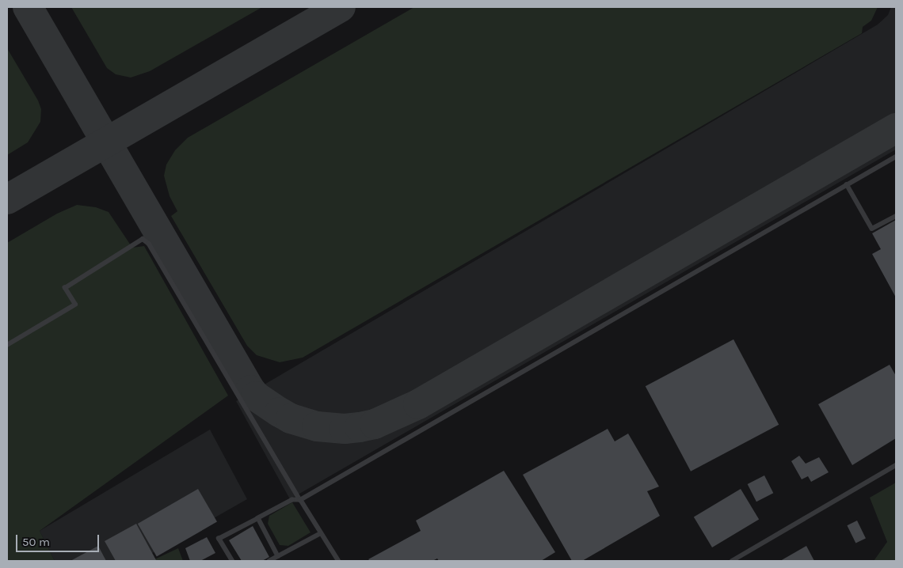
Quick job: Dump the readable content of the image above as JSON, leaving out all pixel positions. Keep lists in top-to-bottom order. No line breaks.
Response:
{"scale_bar":"50 m"}
